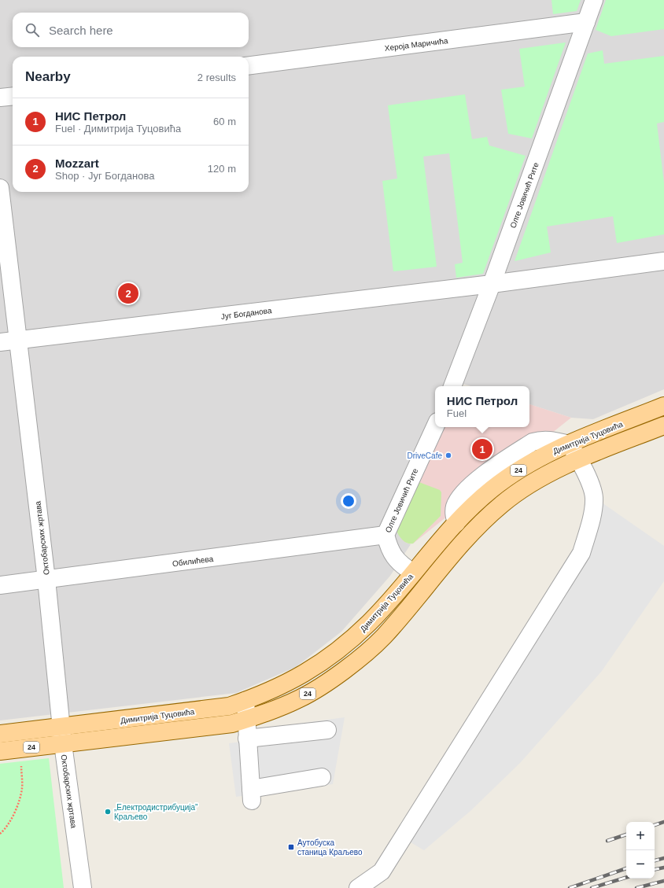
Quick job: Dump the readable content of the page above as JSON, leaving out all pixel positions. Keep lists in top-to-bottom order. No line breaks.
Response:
{"streets":{"main road":["Димитрија Туцовића","24"],"street":["Хероја Маричића","Олге Јовичић Рите","Југ Богданова","Октобарских жртава","Обилићева"]},"crossings":[["Хероја Маричића","Олге Јовичић Рите"],["Олге Јовичић Рите","Југ Богданова"],["Олге Јовичић Рите","Димитрија Туцовића"],["Олге Јовичић Рите","Обилићева"],["Југ Богданова","Октобарских жртава"],["Димитрија Туцовића","Октобарских жртава"],["Октобарских жртава","Обилићева"]],"places":{"other":["DriveCafe","„Електродистрибуција” Краљево"],"transit":["Аутобуска станица Краљево"]},"page":{"search":"Search here","heading":["Nearby","2 results"],"list":[{"mark":"1","name":"НИС Петрол","note":"Fuel · Димитрија Туцовића","value":"60 m"},{"mark":"2","name":"Mozzart","note":"Shop · Југ Богданова","value":"120 m"}],"pins":["2","1"],"popup":["НИС Петрол","Fuel"],"map_buttons":["+","−"]}}
